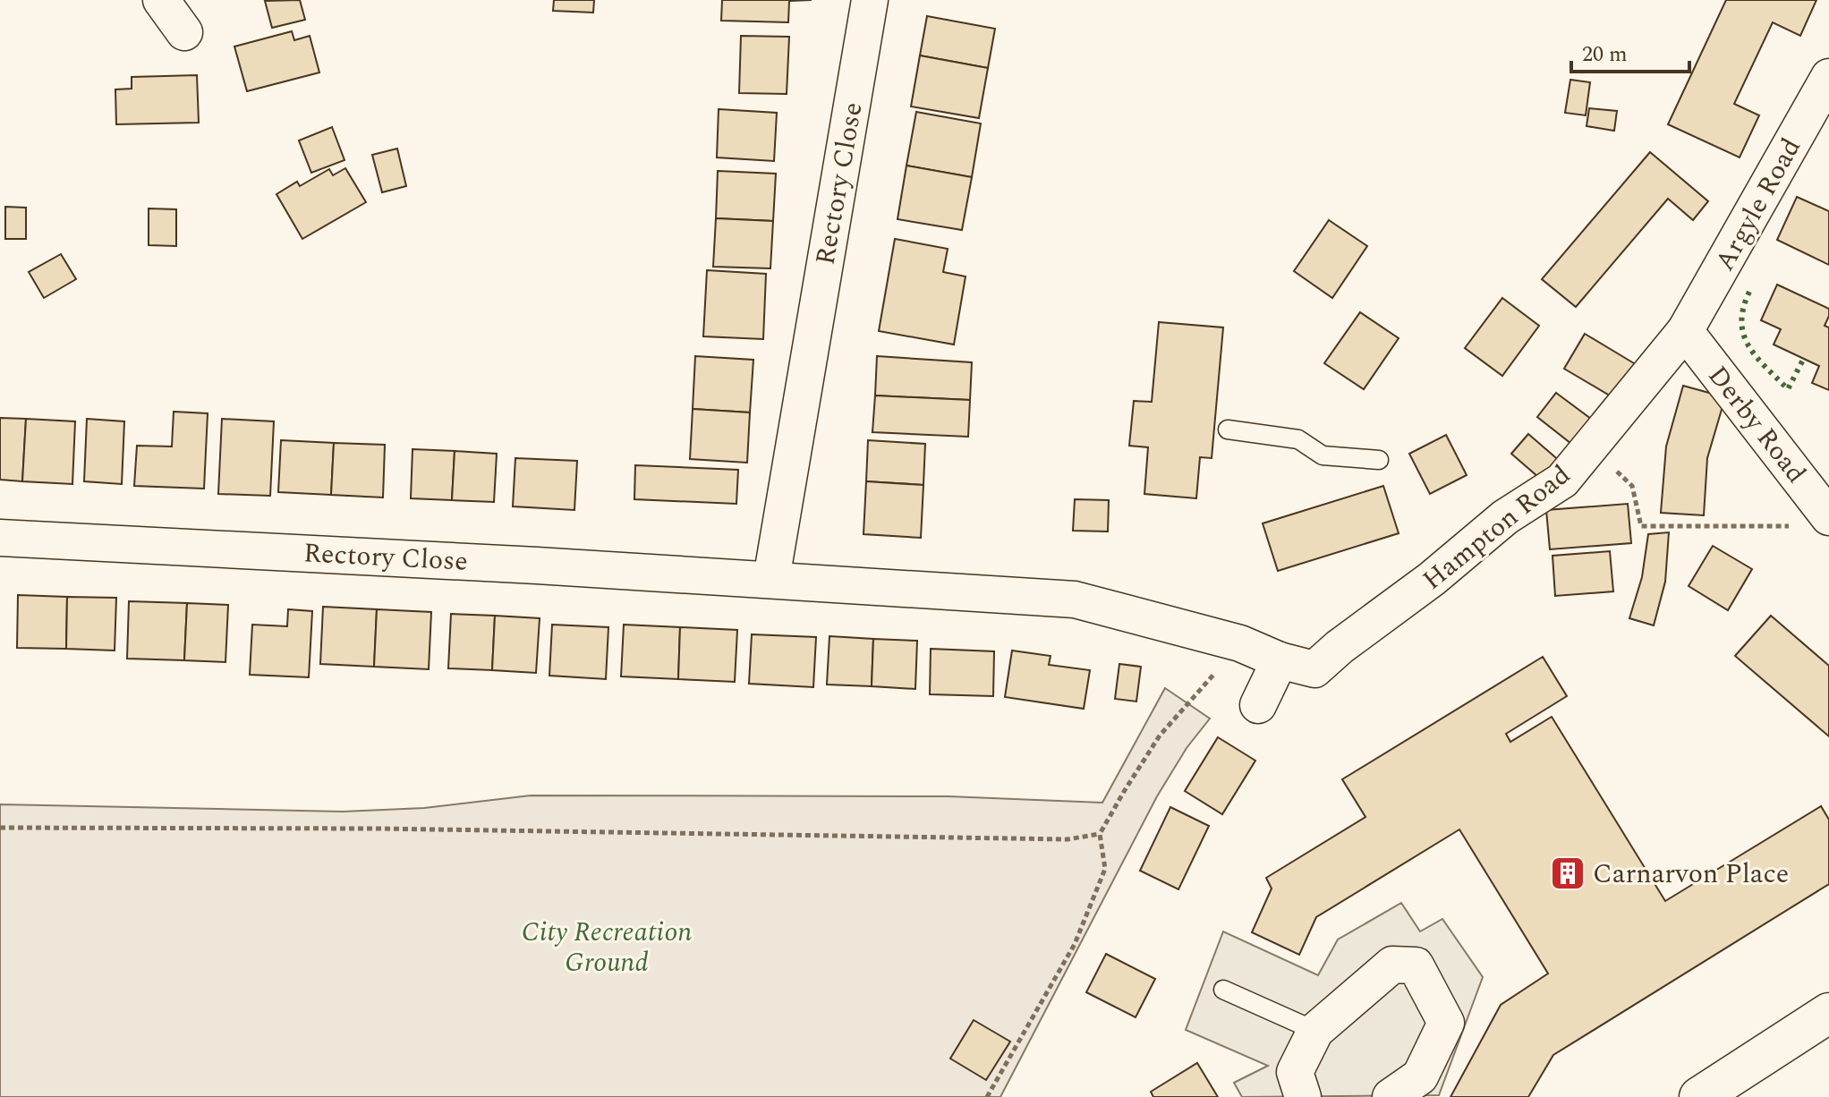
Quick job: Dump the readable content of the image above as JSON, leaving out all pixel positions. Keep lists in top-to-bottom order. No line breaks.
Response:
{"streets":{"street":["Rectory Close","Argyle Road","Derby Road","Hampton Road"]},"crossings":[["Rectory Close","Hampton Road"],["Argyle Road","Derby Road"],["Argyle Road","Hampton Road"],["Derby Road","Hampton Road"]],"parks":["City Recreation Ground"],"places":{"building":["Carnarvon Place"]},"scale_bar":"20 m"}
